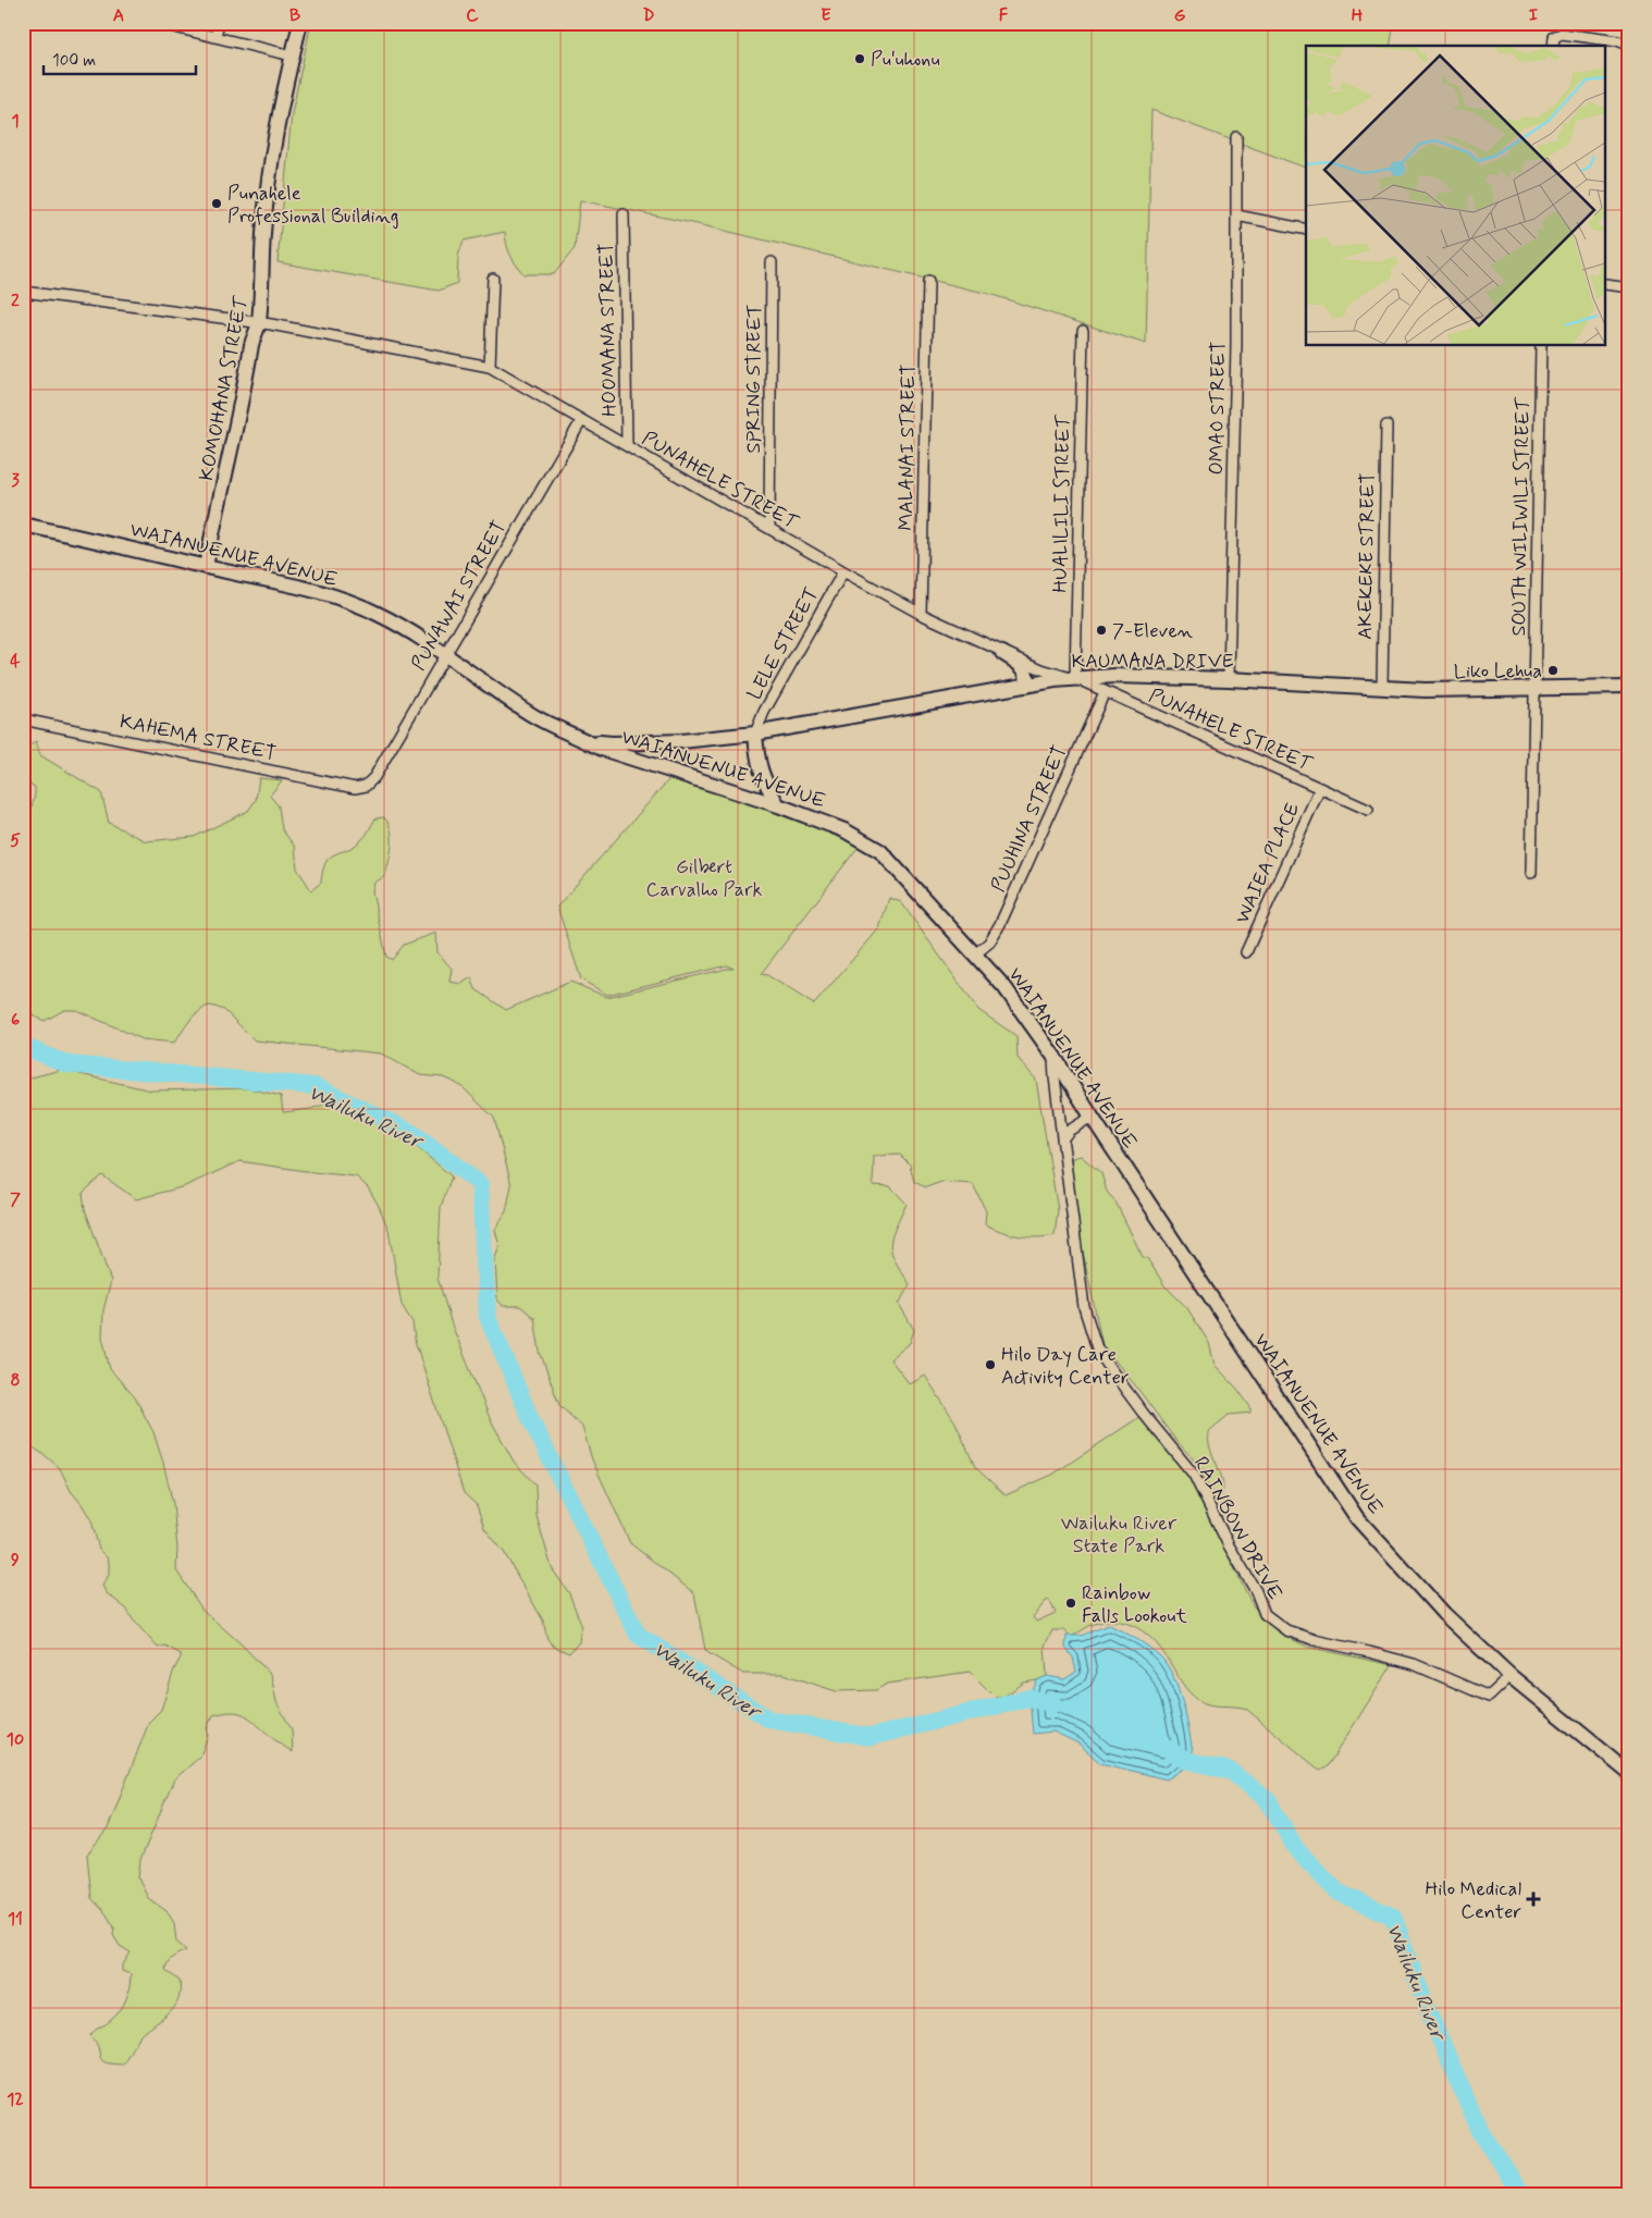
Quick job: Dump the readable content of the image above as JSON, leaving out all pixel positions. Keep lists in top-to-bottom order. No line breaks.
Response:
{"streets":{"street":["HOOMANA STREET","SPRING STREET","KOMOHANA STREET","OMAO STREET","MALANAI STREET","PUNAHELE STREET","HUALILILI STREET","SOUTH WILIWILI STREET","WAIANUENUE AVENUE","AKEKEKE STREET","PUNAWAI STREET","LELE STREET","KAUMANA DRIVE","KAHEMA STREET","PUUHINA STREET","WAIEA PLACE","RAINBOW DRIVE"]},"crossings":[["HOOMANA STREET","PUNAHELE STREET"],["SPRING STREET","PUNAHELE STREET"],["KOMOHANA STREET","PUNAHELE STREET"],["KOMOHANA STREET","WAIANUENUE AVENUE"],["OMAO STREET","KAUMANA DRIVE"],["MALANAI STREET","PUNAHELE STREET"],["PUNAHELE STREET","HUALILILI STREET"],["PUNAHELE STREET","PUNAWAI STREET"],["PUNAHELE STREET","LELE STREET"],["PUNAHELE STREET","KAUMANA DRIVE"],["PUNAHELE STREET","PUUHINA STREET"],["PUNAHELE STREET","WAIEA PLACE"],["HUALILILI STREET","KAUMANA DRIVE"],["SOUTH WILIWILI STREET","KAUMANA DRIVE"],["WAIANUENUE AVENUE","PUNAWAI STREET"],["WAIANUENUE AVENUE","KAUMANA DRIVE"],["WAIANUENUE AVENUE","PUUHINA STREET"],["WAIANUENUE AVENUE","RAINBOW DRIVE"],["AKEKEKE STREET","KAUMANA DRIVE"],["PUNAWAI STREET","KAHEMA STREET"],["LELE STREET","KAUMANA DRIVE"]],"water":["Wailuku River"],"parks":["Gilbert Carvalho Park","Wailuku River State Park"],"places":{"other":["Puʻuhonu","Punahele Professional Building","7-Eleven","Liko Lehua","Hilo Day Care Activity Center","Rainbow Falls Lookout"],"health":["Hilo Medical Center"]},"scale_bar":"100 m","grid":{"columns":["A","B","C","D","E","F","G","H","I"],"rows":["1","2","3","4","5","6","7","8","9","10","11","12"]}}
